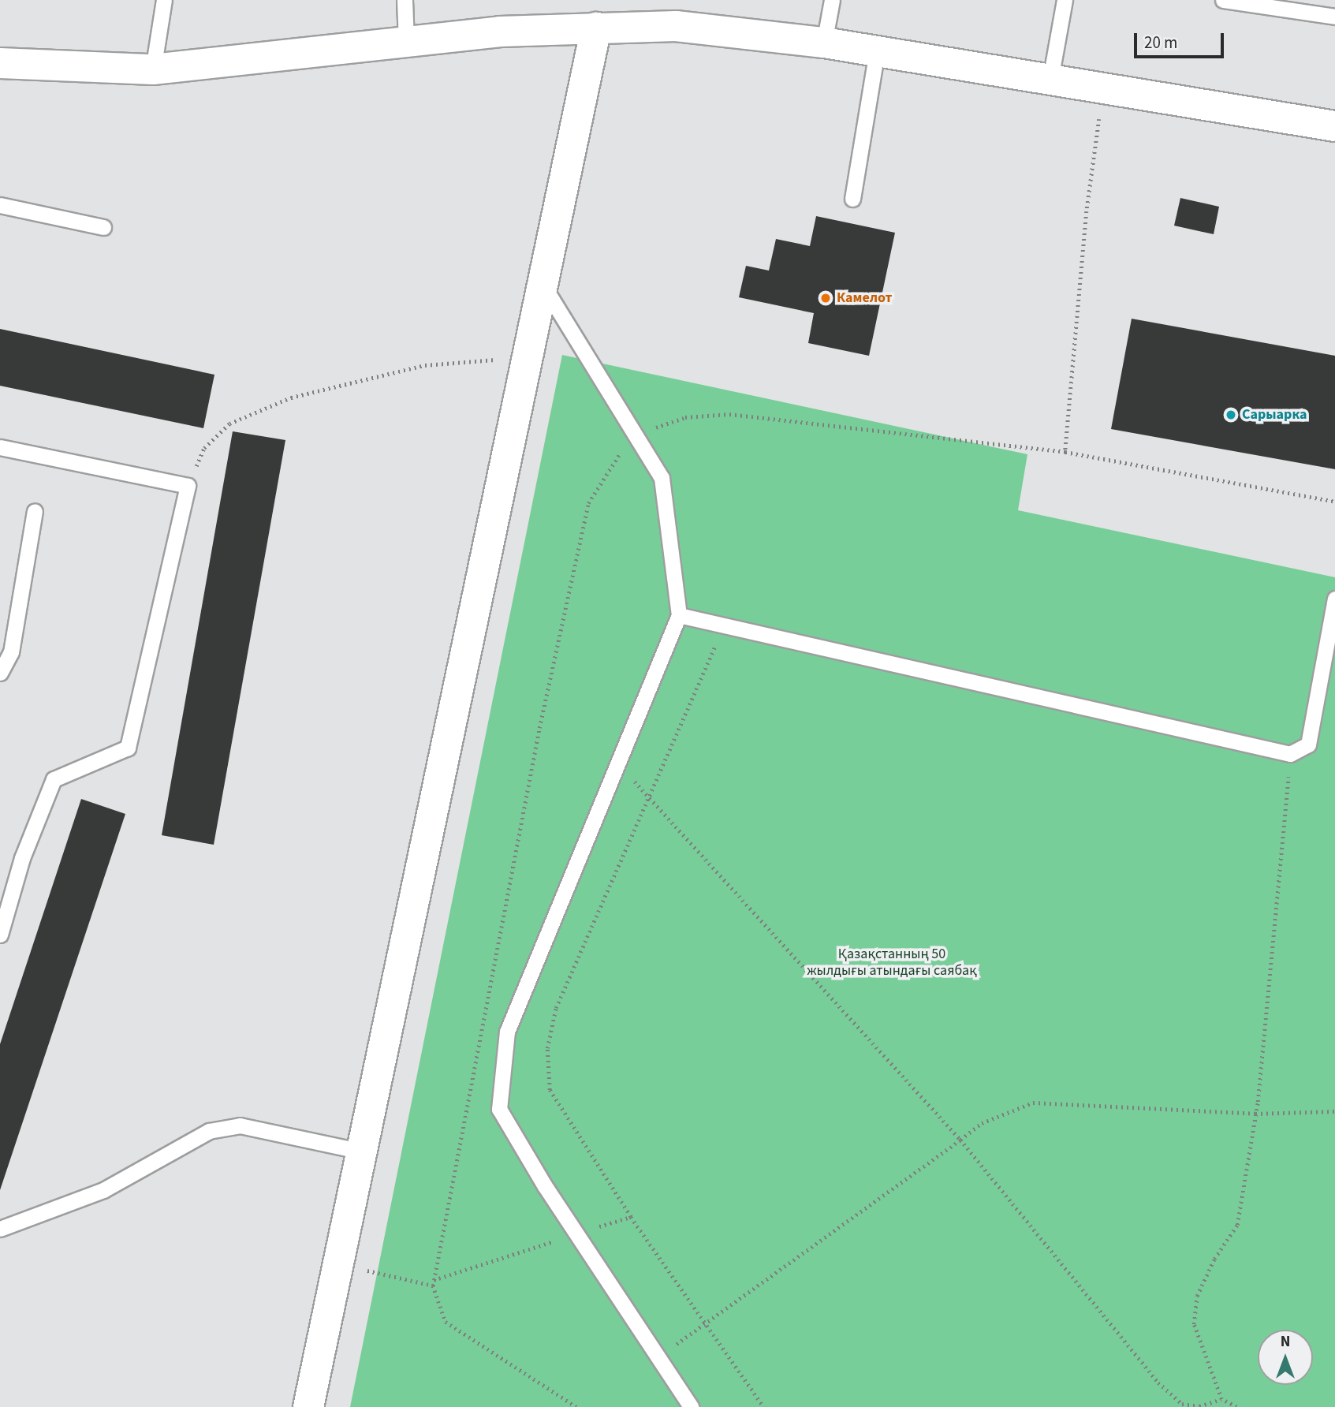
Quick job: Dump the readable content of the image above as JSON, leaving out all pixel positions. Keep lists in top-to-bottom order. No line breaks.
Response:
{"parks":["Қазақстанның 50 жылдығы атындағы саябақ"],"places":["Камелот","Сарыарка"],"scale_bar":"20 m","north":"top"}
